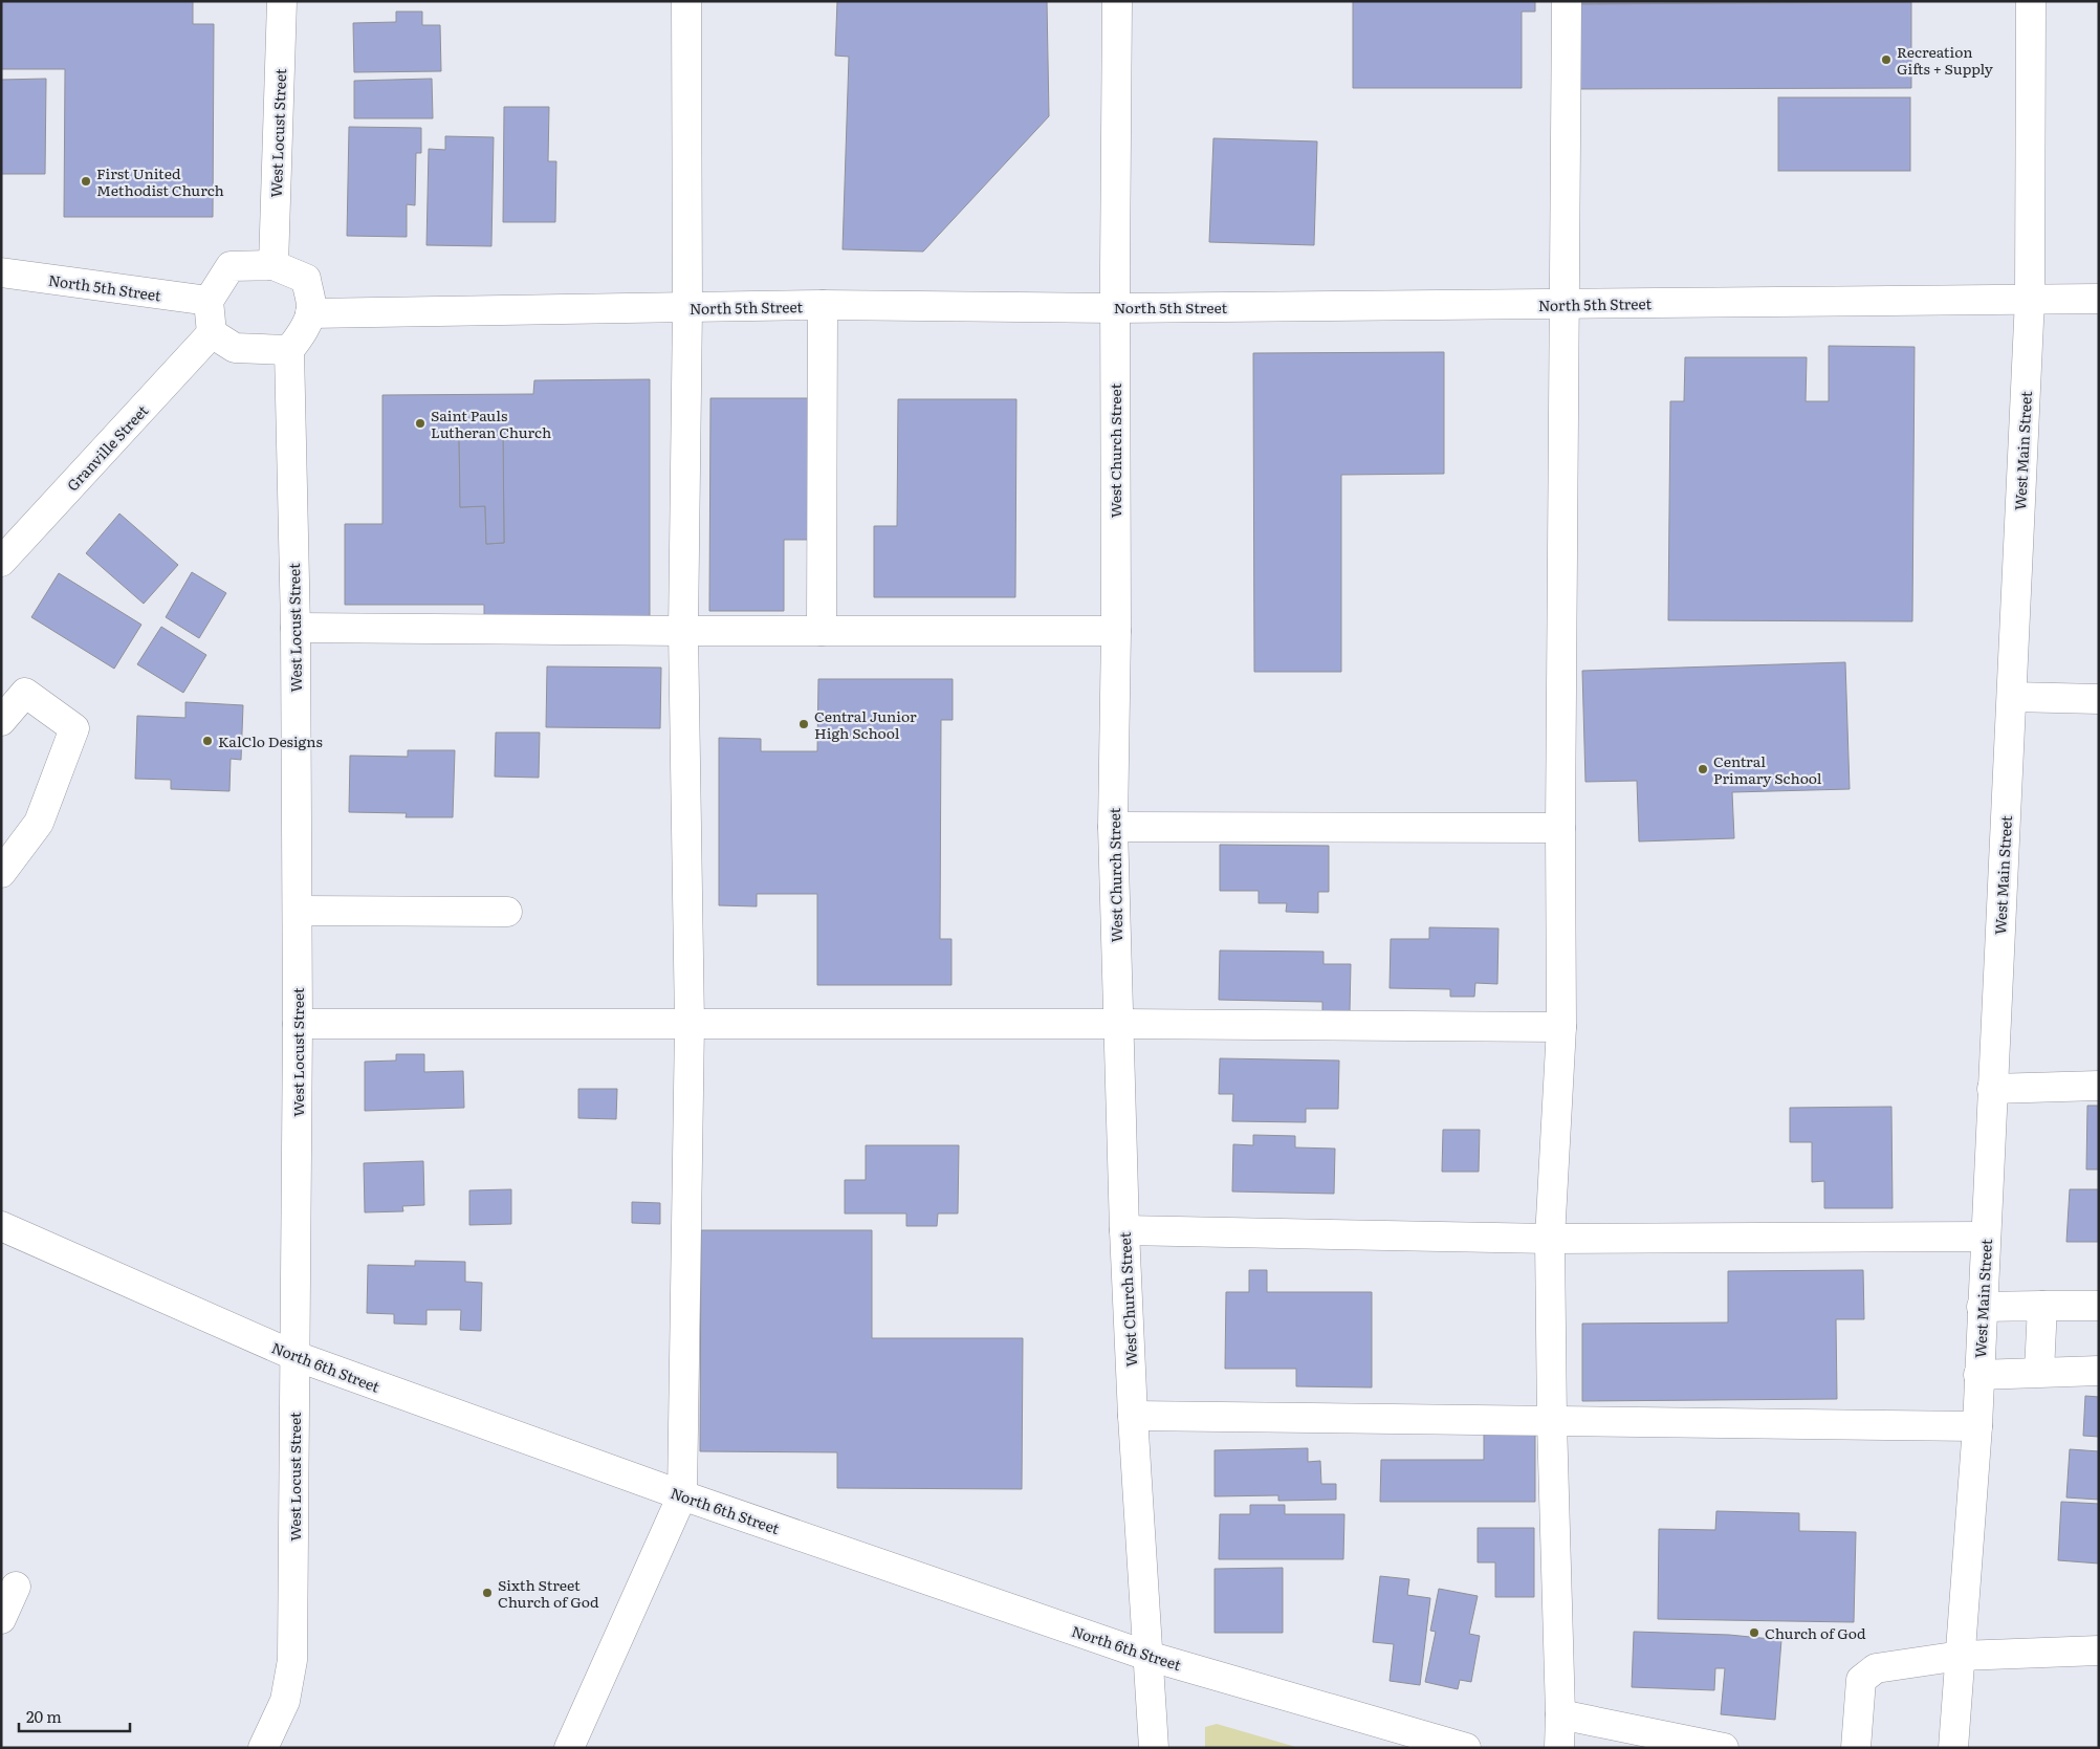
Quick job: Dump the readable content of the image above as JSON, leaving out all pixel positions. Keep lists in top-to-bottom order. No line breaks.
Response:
{"streets":{"street":["West Locust Street","North 5th Street","Granville Street","West Church Street","West Main Street","North 6th Street"]},"crossings":[["West Locust Street","North 5th Street"],["West Locust Street","Granville Street"],["West Locust Street","North 6th Street"],["North 5th Street","Granville Street"],["North 5th Street","West Church Street"],["North 5th Street","West Main Street"],["West Church Street","North 6th Street"]],"places":["Recreation Gifts + Supply","First United Methodist Church","Saint Pauls Lutheran Church","Central Junior High School","KalClo Designs","Central Primary School","Sixth Street Church of God","Church of God"],"scale_bar":"20 m"}
